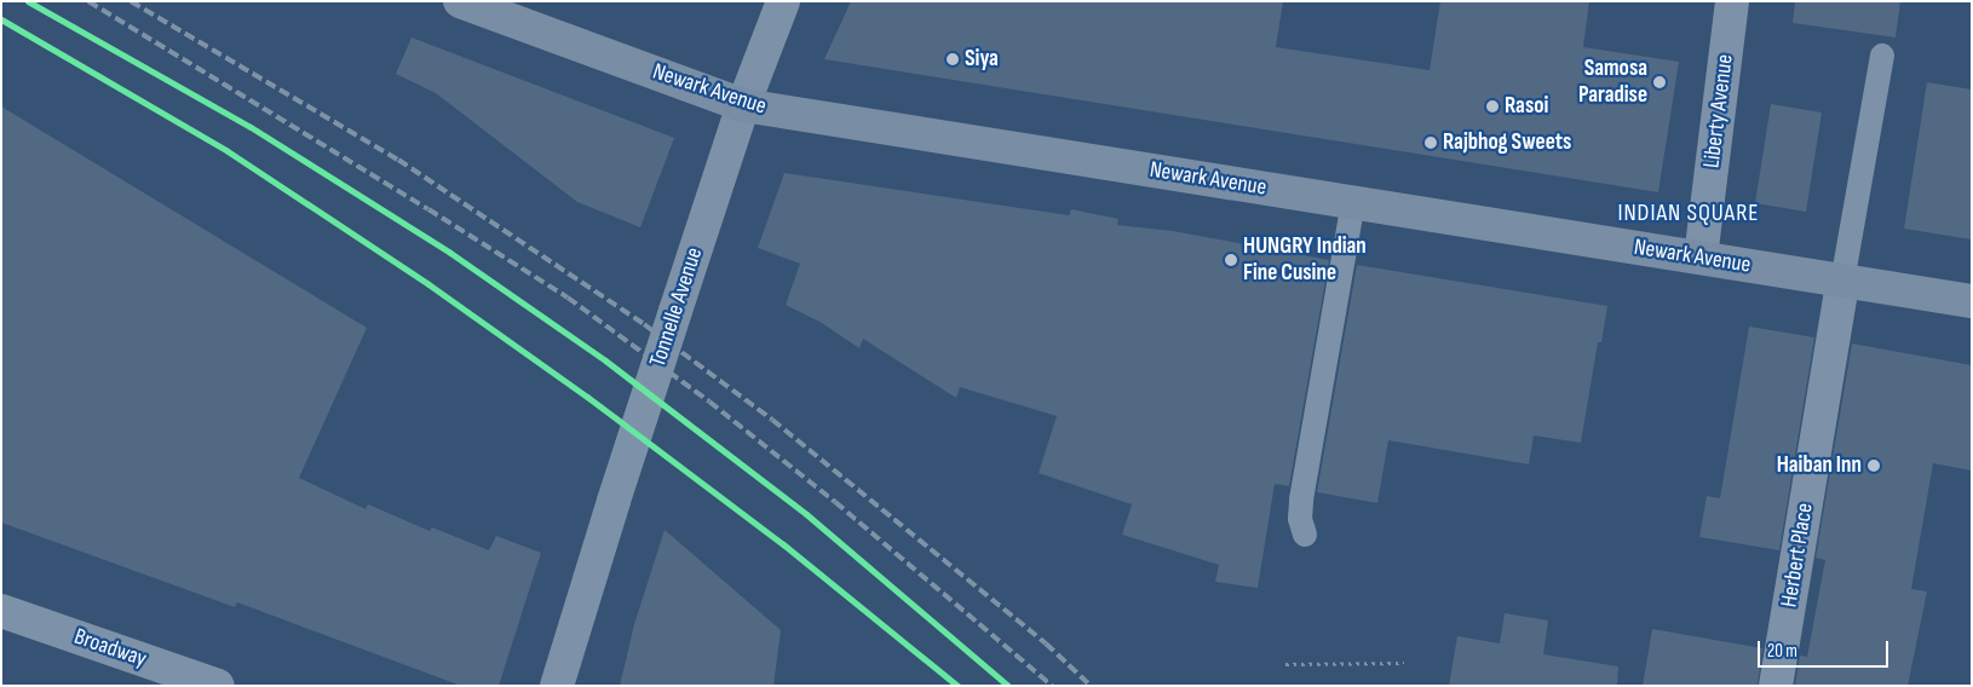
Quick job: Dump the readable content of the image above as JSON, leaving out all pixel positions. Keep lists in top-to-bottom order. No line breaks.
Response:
{"streets":{"main road":["Newark Avenue"],"street":["Liberty Avenue","Tonnelle Avenue","Herbert Place","Broadway"]},"crossings":[["Newark Avenue","Liberty Avenue"],["Newark Avenue","Tonnelle Avenue"],["Newark Avenue","Herbert Place"]],"districts":["INDIAN SQUARE"],"places":["Siya","Samosa Paradise","Rasoi","Rajbhog Sweets","HUNGRY Indian Fine Cusine","Haiban Inn"],"scale_bar":"20 m"}
